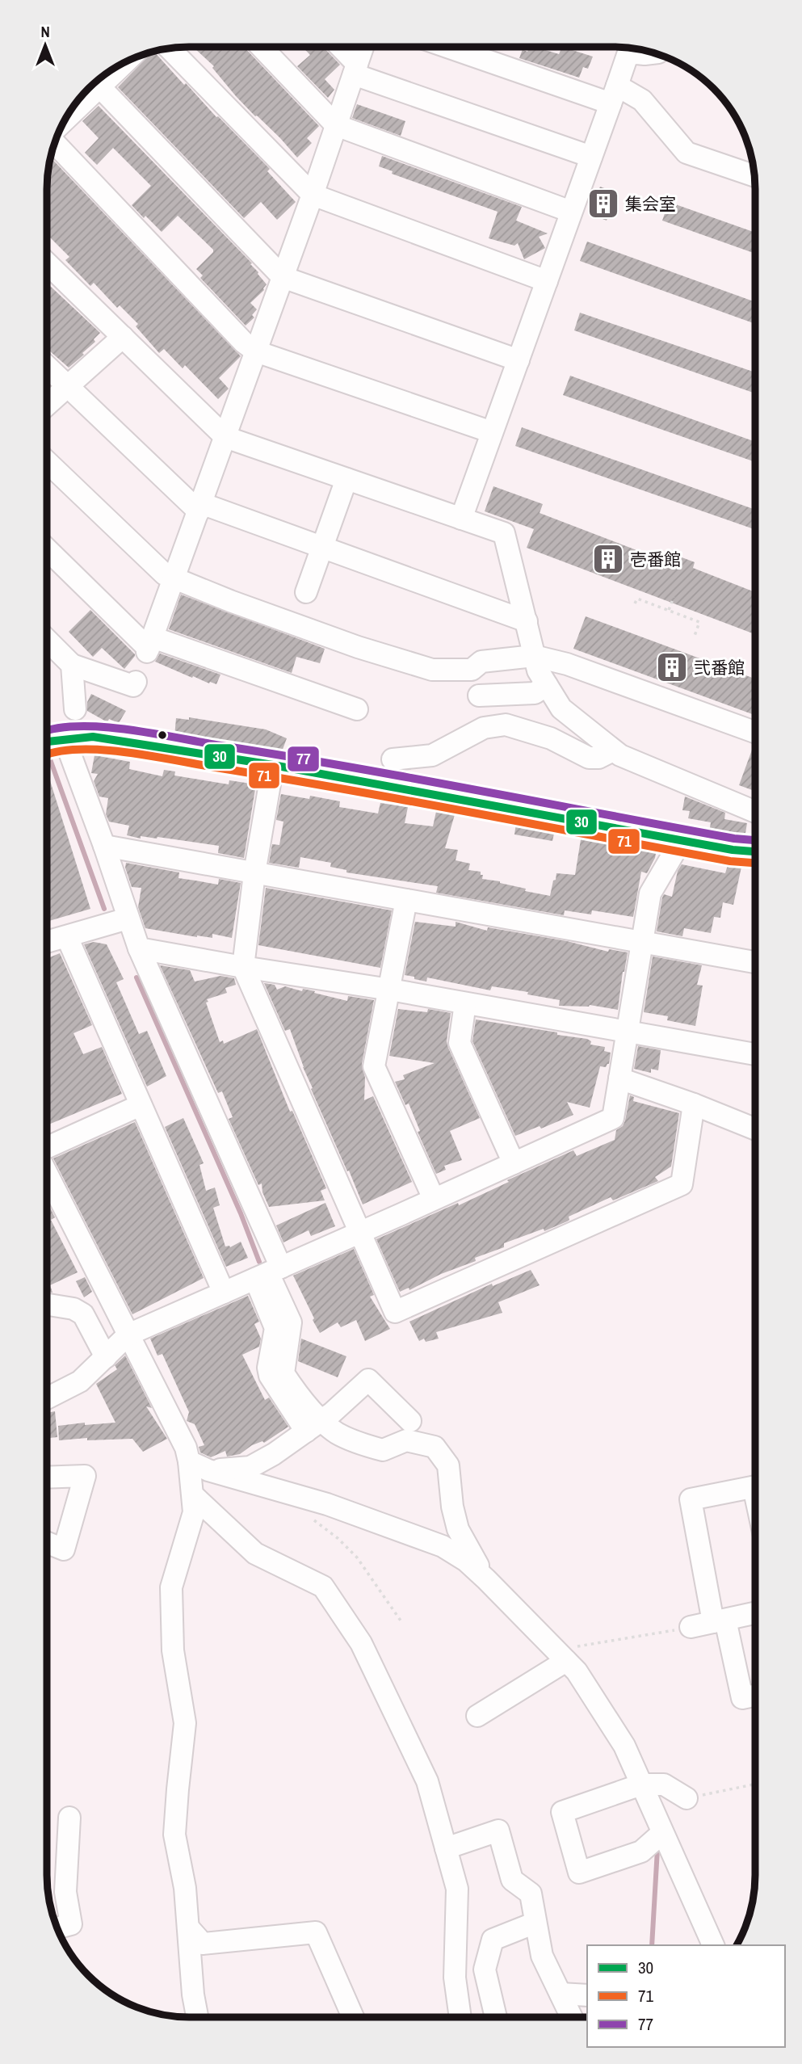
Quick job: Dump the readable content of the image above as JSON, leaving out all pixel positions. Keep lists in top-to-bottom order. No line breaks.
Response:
{"places":{"building":["集会室","壱番館","弐番館"]},"lines":["transit line 77","transit line 30","transit line 71"],"legend":["30","71","77"],"north":"top"}
